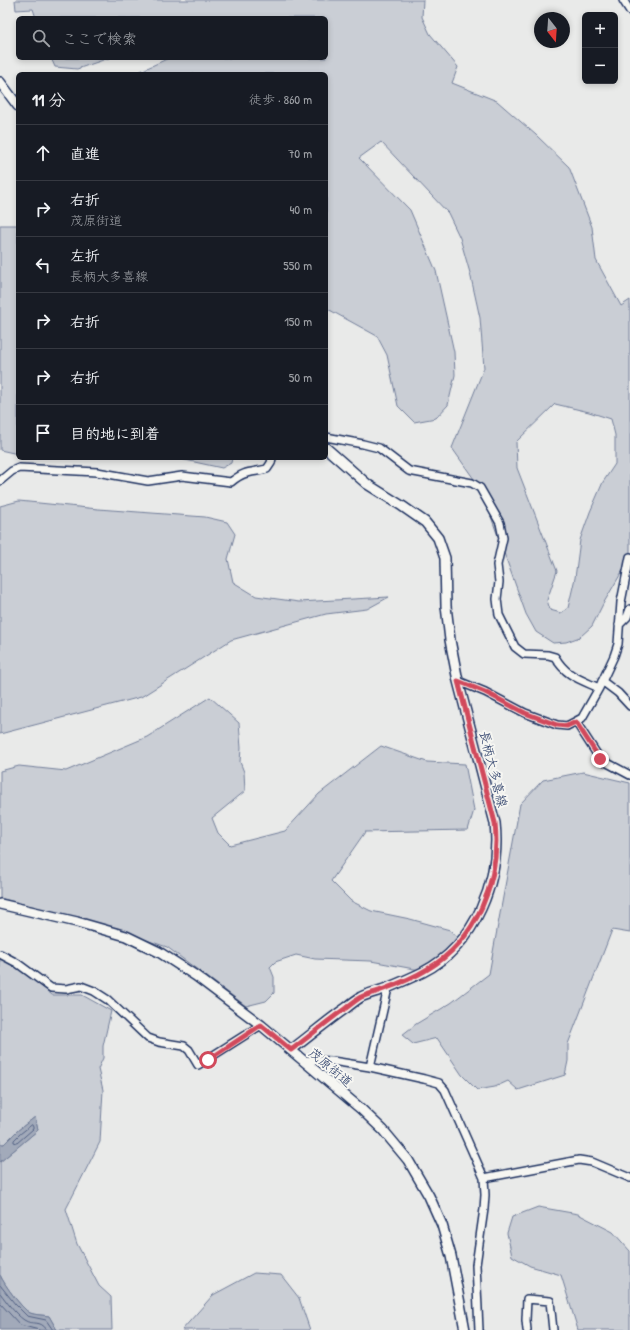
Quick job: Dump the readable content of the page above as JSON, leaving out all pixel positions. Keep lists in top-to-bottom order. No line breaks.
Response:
{"streets":{"main road":["長柄大多喜線","茂原街道"]},"crossings":[["長柄大多喜線","茂原街道"]],"north":"bottom","page":{"map_buttons":["+","−"],"search":"ここで検索","heading":["11 分","徒歩 · 860 m"],"list":[["直進","70 m"],["右折","茂原街道","40 m"],["左折","長柄大多喜線","550 m"],["右折","150 m"],["右折","50 m"],"目的地に到着"]}}
